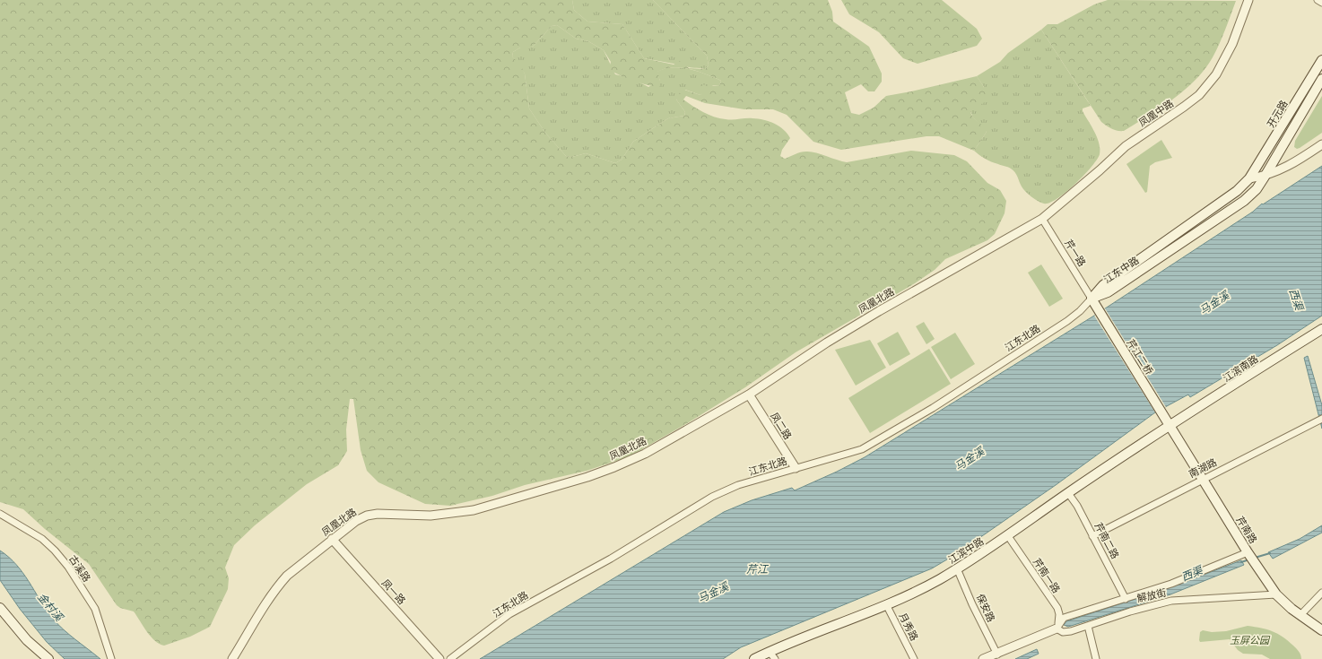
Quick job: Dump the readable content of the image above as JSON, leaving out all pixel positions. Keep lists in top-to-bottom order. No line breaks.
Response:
{"streets":{"main road":["开元路","江东中路","芹江二桥","江滨南路","芹南路","江滨中路"],"street":["凤凰中路","芹一路","凤凰北路","江东北路","凤二路","南湖路","芹南二路","古溪路","芹南一路","凤一路","解放街","保安路","月秀路"]},"crossings":[["凤凰中路","芹一路"],["凤凰中路","凤凰北路"],["开元路","江东中路"],["芹一路","江东中路"],["芹一路","凤凰北路"],["芹一路","江东北路"],["芹一路","芹江二桥"],["江东中路","江东北路"],["江东中路","芹江二桥"],["凤凰北路","凤二路"],["凤凰北路","凤一路"],["江东北路","芹江二桥"],["江东北路","凤二路"],["芹江二桥","江滨南路"],["芹江二桥","芹南路"],["芹江二桥","江滨中路"],["江滨南路","芹南路"],["江滨南路","江滨中路"],["南湖路","芹南路"],["南湖路","芹南二路"],["芹南路","江滨中路"],["芹南路","解放街"],["芹南二路","江滨中路"],["芹南二路","解放街"],["江滨中路","芹南一路"],["江滨中路","保安路"],["江滨中路","月秀路"],["芹南一路","解放街"],["解放街","保安路"]],"water":["西渠","马金溪","芹江","金村溪"],"parks":["玉屏公园"]}
